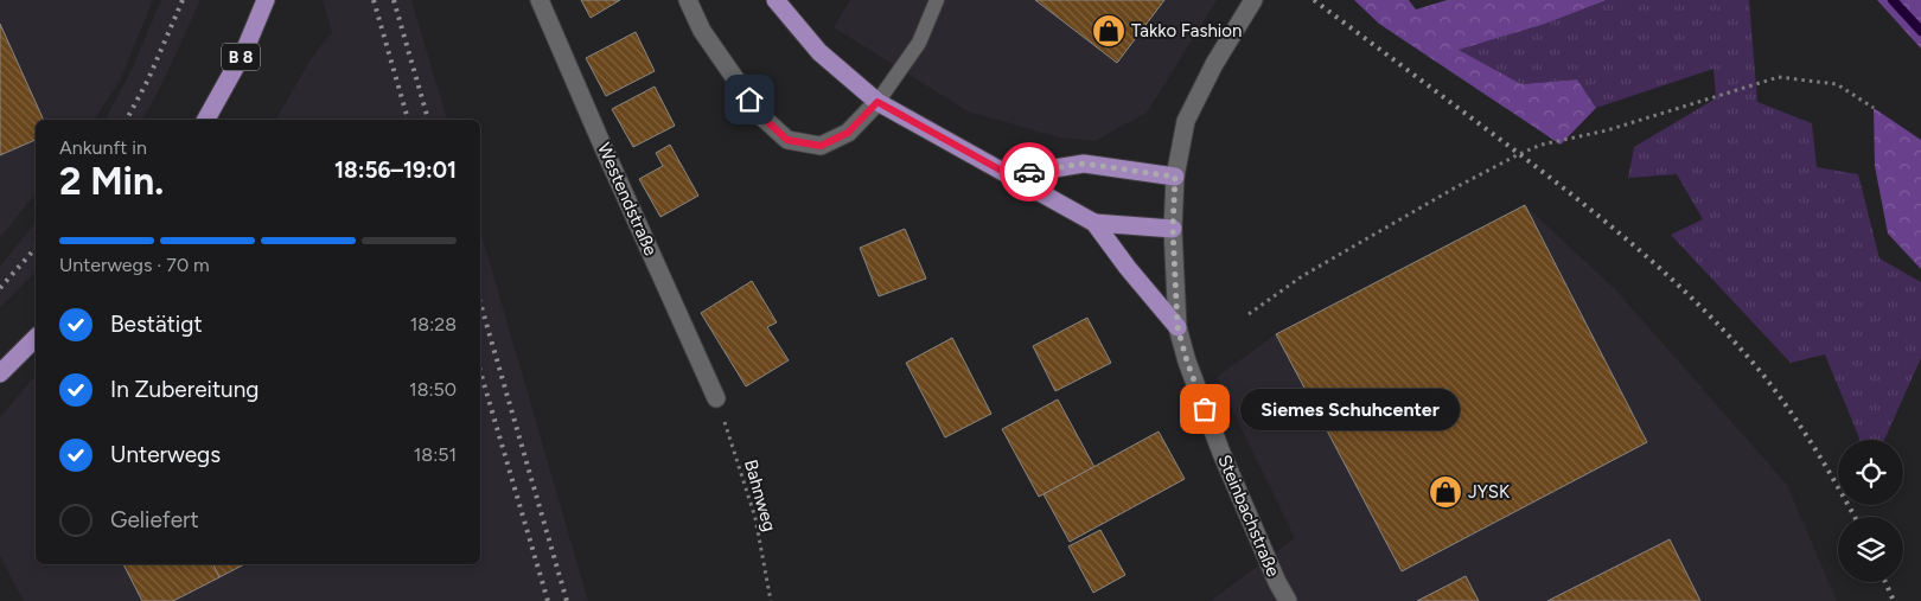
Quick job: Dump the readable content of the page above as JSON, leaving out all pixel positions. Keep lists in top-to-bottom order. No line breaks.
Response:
{"streets":{"main road":["B 8"],"street":["Westendstraße","Steinbachstraße"],"path":["Bahnweg"]},"crossings":[["Westendstraße","Bahnweg"]],"places":{"shop":["Takko Fashion","JYSK"],"other":["Siemes Schuhcenter"]},"page":{"heading":["2 Min.","Ankunft in","18:56–19:01"],"bar":"Unterwegs · 70 m","list":[["Bestätigt","18:28"],["In Zubereitung","18:50"],["Unterwegs","18:51"],"Geliefert"],"bubble":"Siemes Schuhcenter"}}
